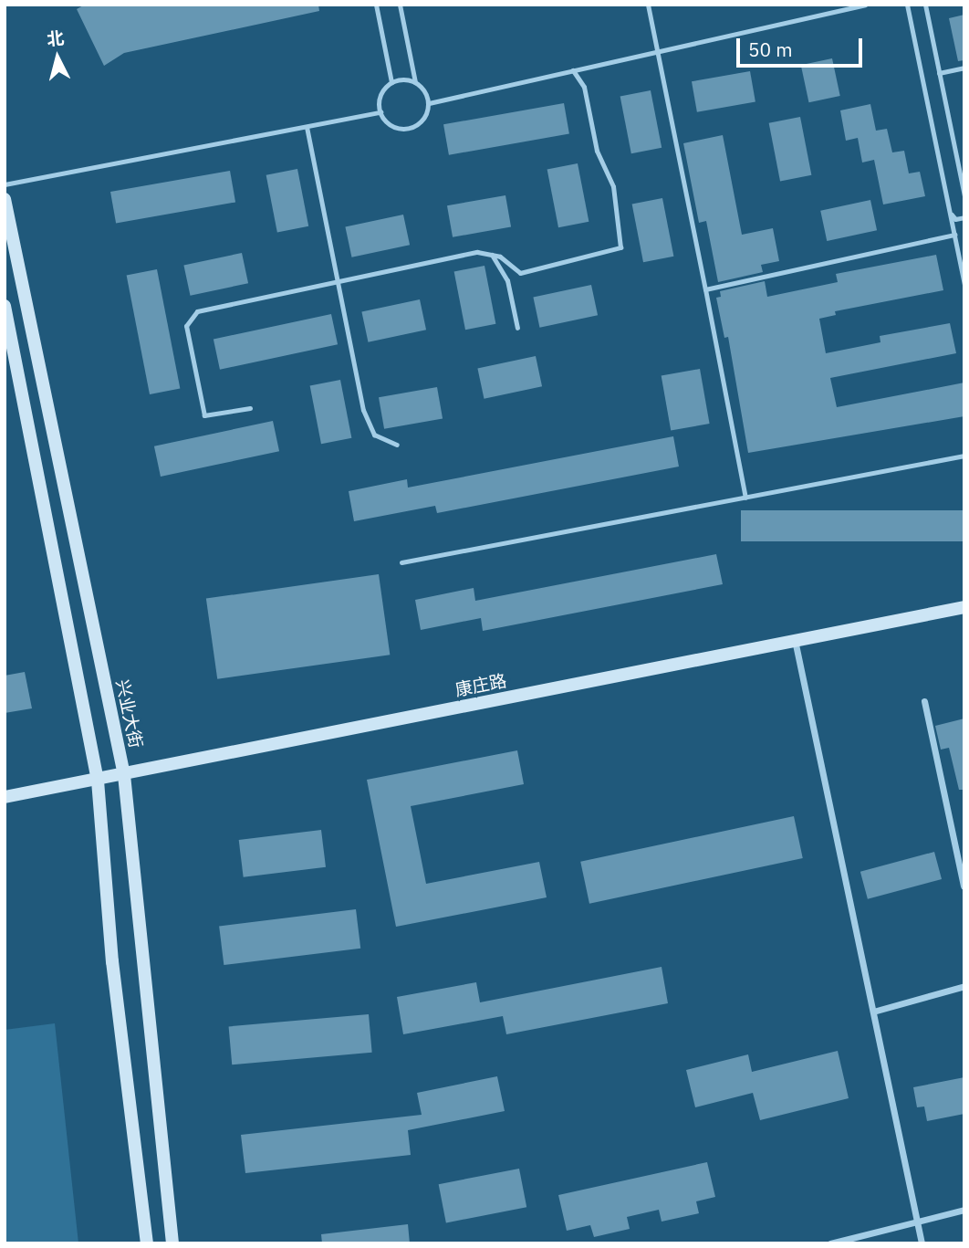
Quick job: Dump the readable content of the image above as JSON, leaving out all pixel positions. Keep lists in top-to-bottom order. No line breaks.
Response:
{"streets":{"main road":["康庄路","兴业大街"]},"crossings":[["康庄路","兴业大街"]],"scale_bar":"50 m","north":"top"}
